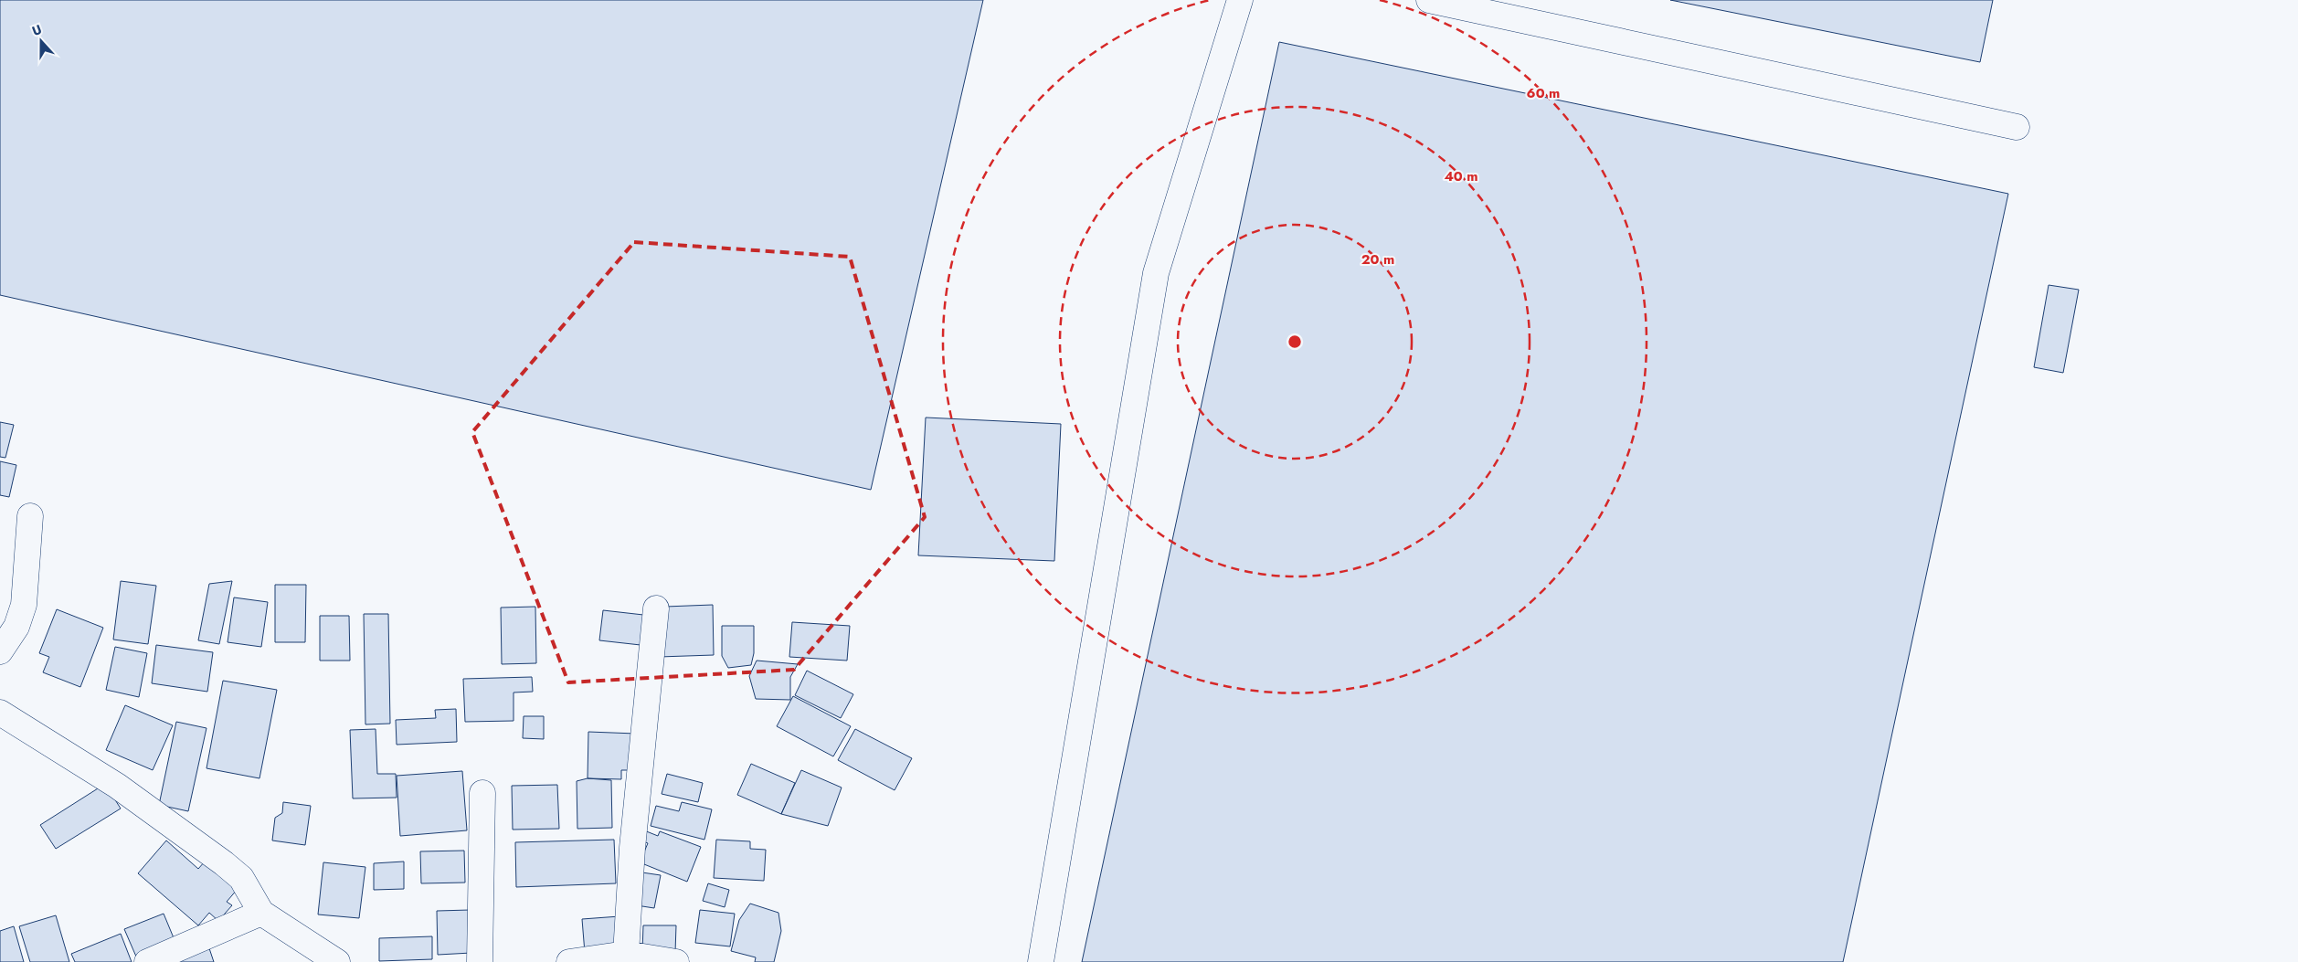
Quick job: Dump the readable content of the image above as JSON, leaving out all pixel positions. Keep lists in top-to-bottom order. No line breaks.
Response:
{"north":"top","rings":["60 m","40 m","20 m"]}
